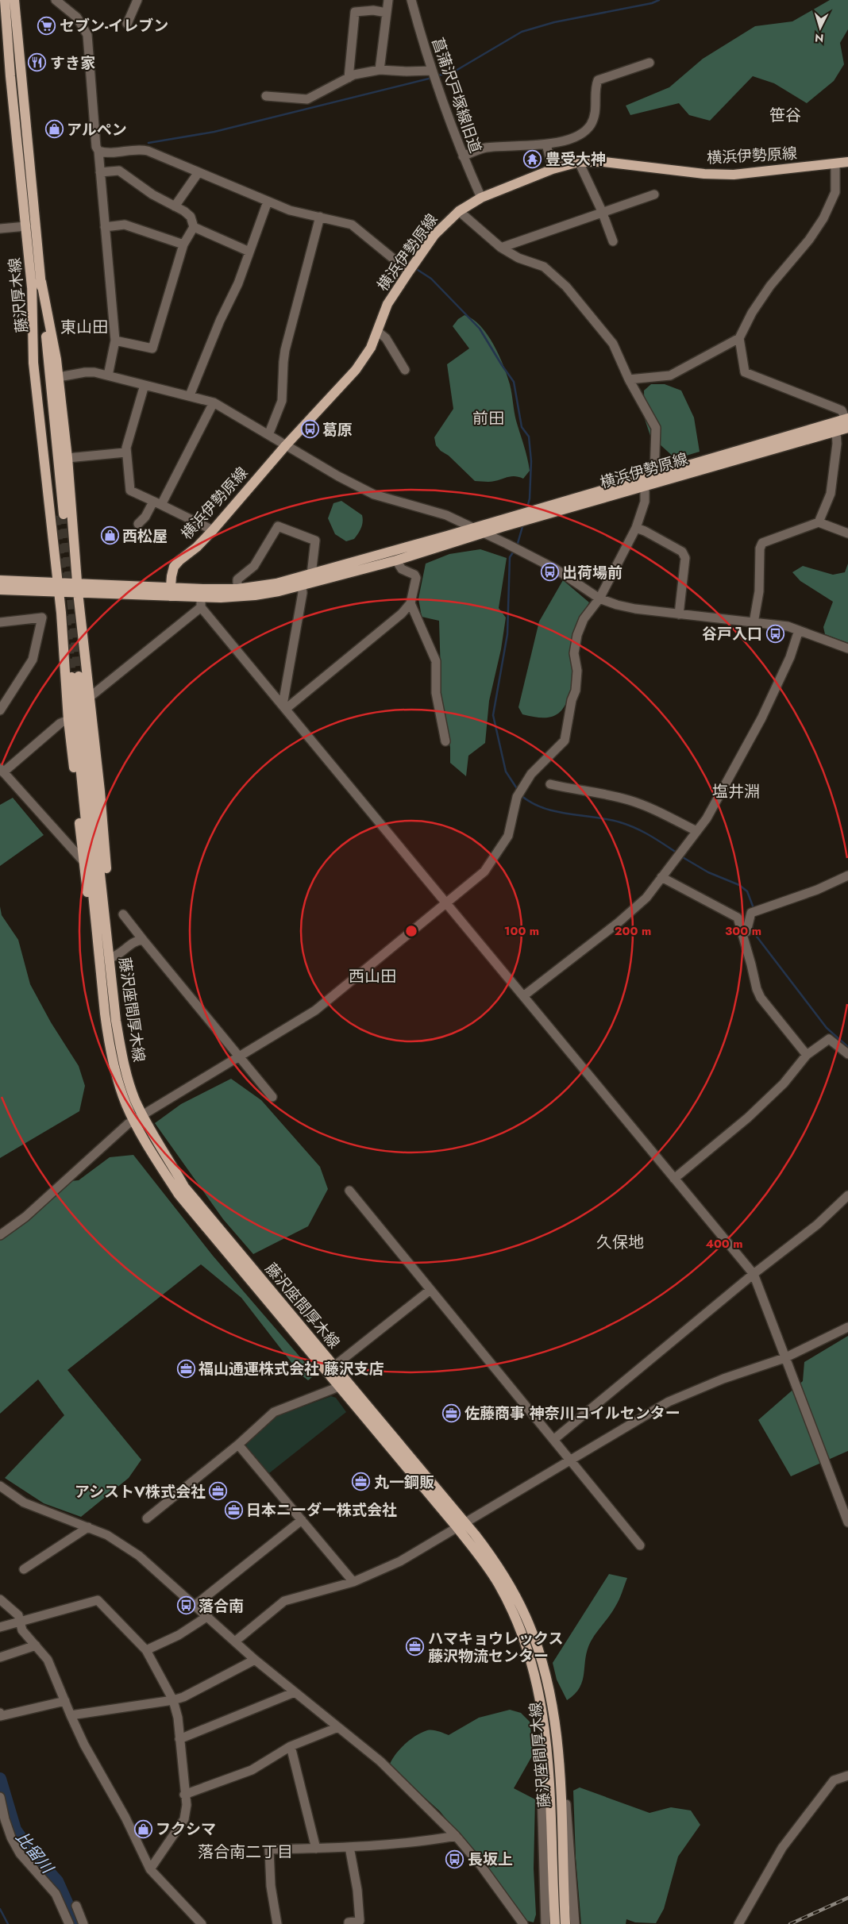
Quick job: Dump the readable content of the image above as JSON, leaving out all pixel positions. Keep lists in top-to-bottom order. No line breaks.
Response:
{"streets":{"main road":["横浜伊勢原線","藤沢厚木線","藤沢座間厚木線"],"street":["菖蒲沢戸塚線旧道"]},"crossings":[["菖蒲沢戸塚線旧道","横浜伊勢原線"]],"districts":["笹谷","東山田","前田","塩井淵","西山田","久保地","落合南二丁目"],"water":["比留川"],"places":{"supermarket":["セブン-イレブン"],"restaurant":["すき家"],"shop":["アルペン","西松屋","フクシマ"],"temple":["豊受大神"],"bus stop":["葛原","出荷場前","谷戸入口","落合南","長坂上"],"office":["福山通運株式会社 藤沢支店","佐藤商事 神奈川コイルセンター","丸一鋼販","アシストV株式会社","日本ニーダー株式会社","ハマキョウレックス 藤沢物流センター"]},"north":"bottom","rings":["100 m","200 m","300 m","400 m"]}
